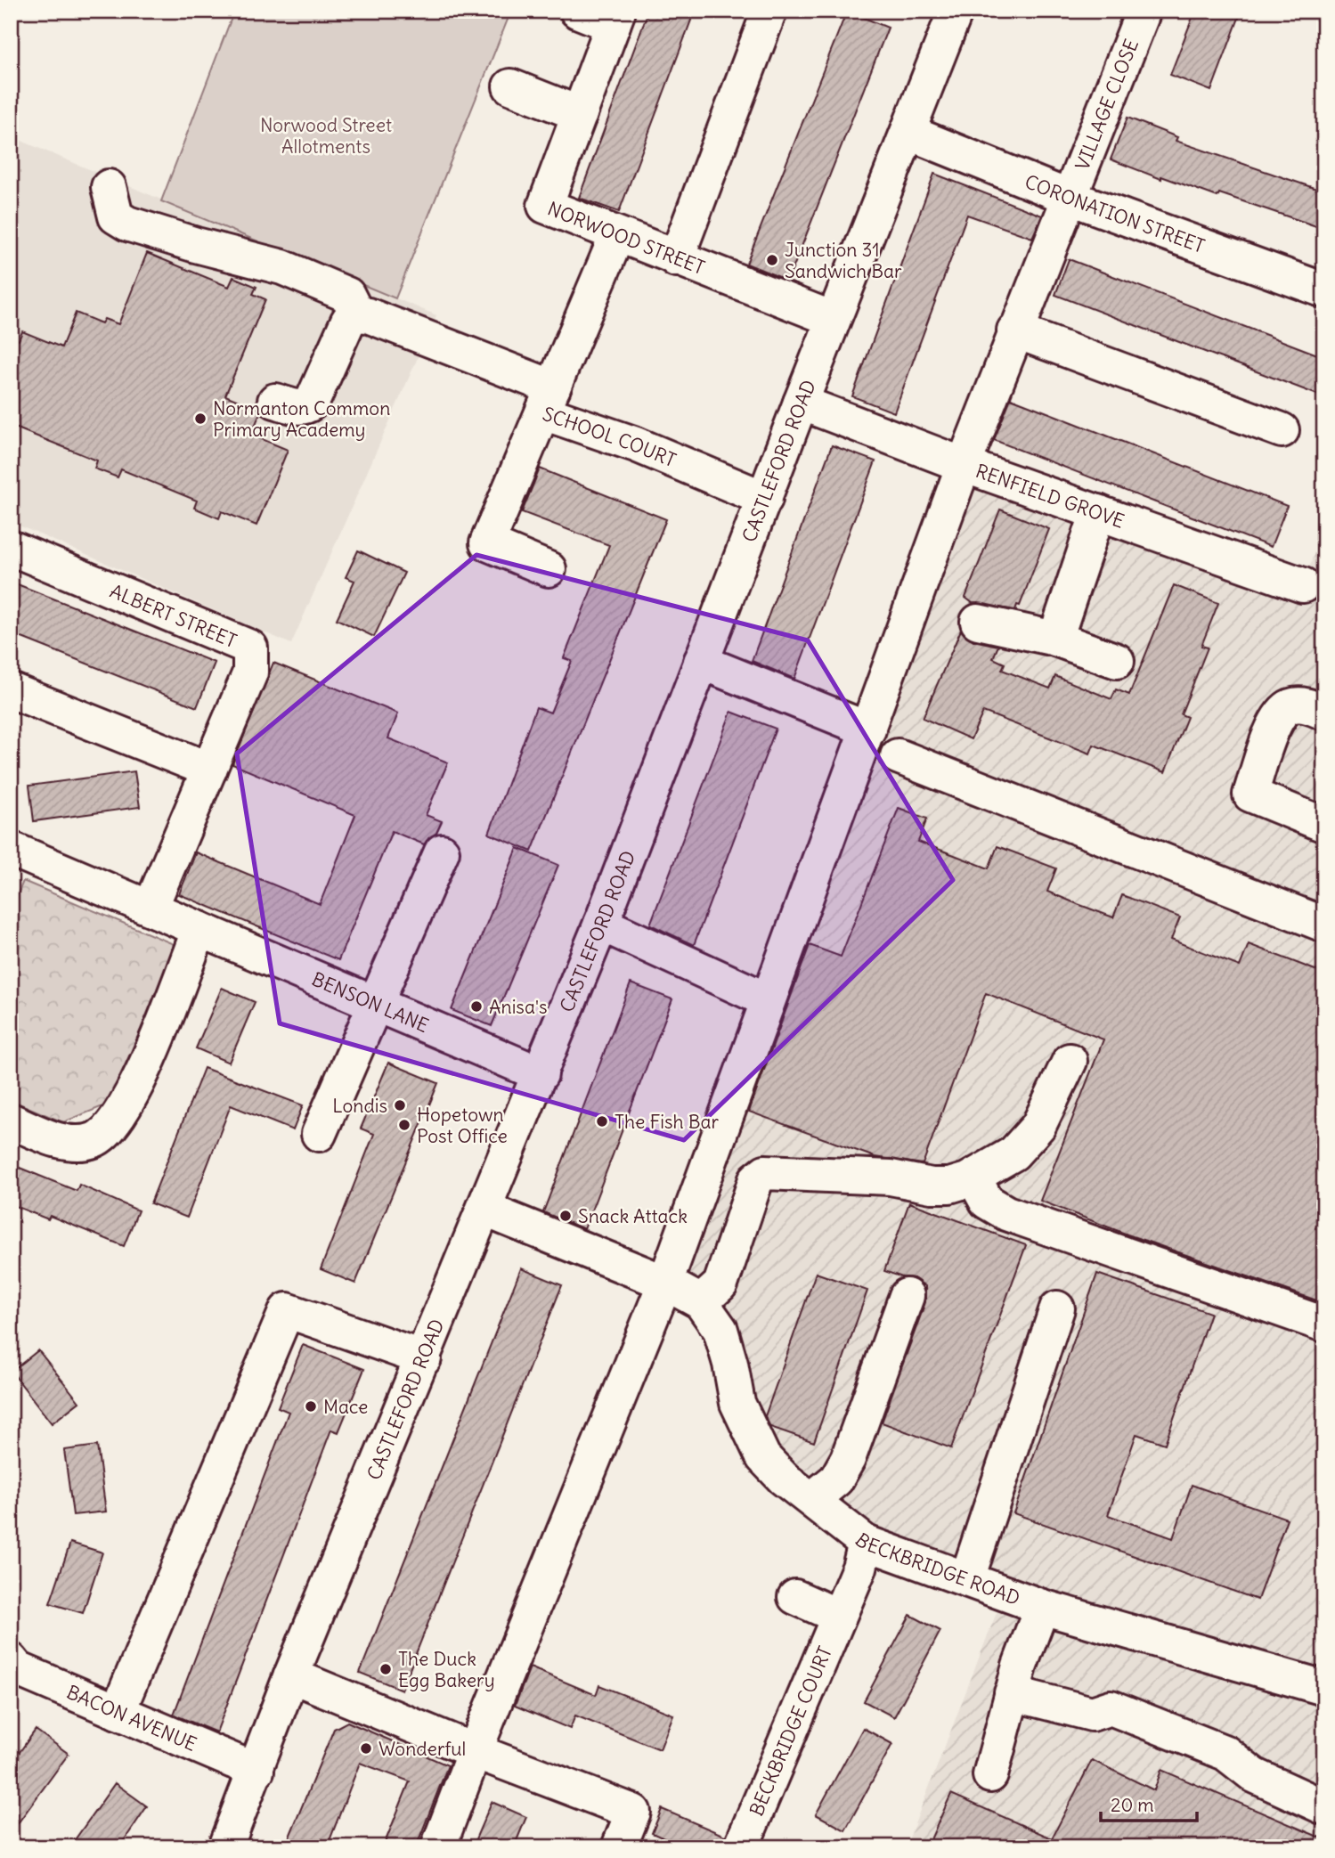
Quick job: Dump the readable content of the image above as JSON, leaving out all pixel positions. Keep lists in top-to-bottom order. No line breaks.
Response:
{"streets":{"street":["VILLAGE CLOSE","CORONATION STREET","NORWOOD STREET","SCHOOL COURT","CASTLEFORD ROAD","RENFIELD GROVE","ALBERT STREET","BENSON LANE","BECKBRIDGE ROAD","BACON AVENUE","BECKBRIDGE COURT"]},"crossings":[["VILLAGE CLOSE","CORONATION STREET"],["VILLAGE CLOSE","RENFIELD GROVE"],["VILLAGE CLOSE","BECKBRIDGE ROAD"],["CORONATION STREET","CASTLEFORD ROAD"],["NORWOOD STREET","CASTLEFORD ROAD"],["SCHOOL COURT","CASTLEFORD ROAD"],["CASTLEFORD ROAD","RENFIELD GROVE"],["CASTLEFORD ROAD","BENSON LANE"],["CASTLEFORD ROAD","BACON AVENUE"],["ALBERT STREET","BENSON LANE"],["BECKBRIDGE ROAD","BECKBRIDGE COURT"]],"parks":["Norwood Street Allotments"],"places":["Junction 31 Sandwich Bar","Normanton Common Primary Academy","Anisa's","Londis","The Fish Bar","Hopetown Post Office","Snack Attack","Mace","The Duck Egg Bakery","Wonderful"],"scale_bar":"20 m"}
